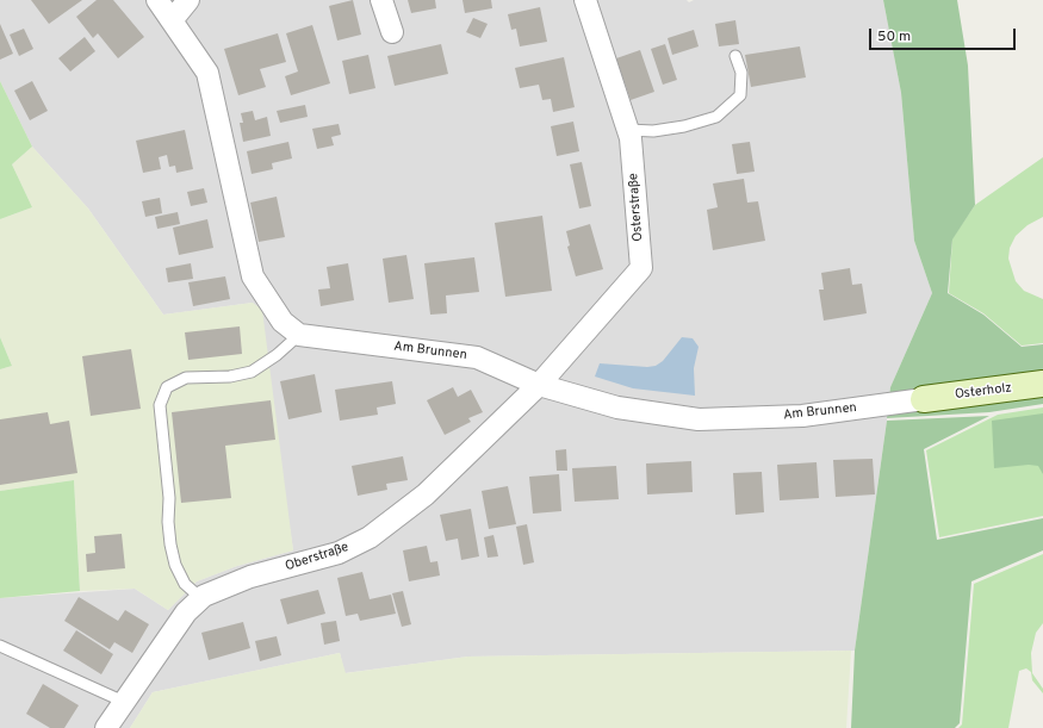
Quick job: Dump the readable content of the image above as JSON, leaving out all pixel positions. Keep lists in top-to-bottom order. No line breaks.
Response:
{"streets":{"street":["Osterstraße","Am Brunnen","Osterholz","Oberstraße"]},"crossings":[["Osterstraße","Am Brunnen"],["Osterstraße","Oberstraße"],["Am Brunnen","Osterholz"],["Am Brunnen","Oberstraße"]],"scale_bar":"50 m"}
